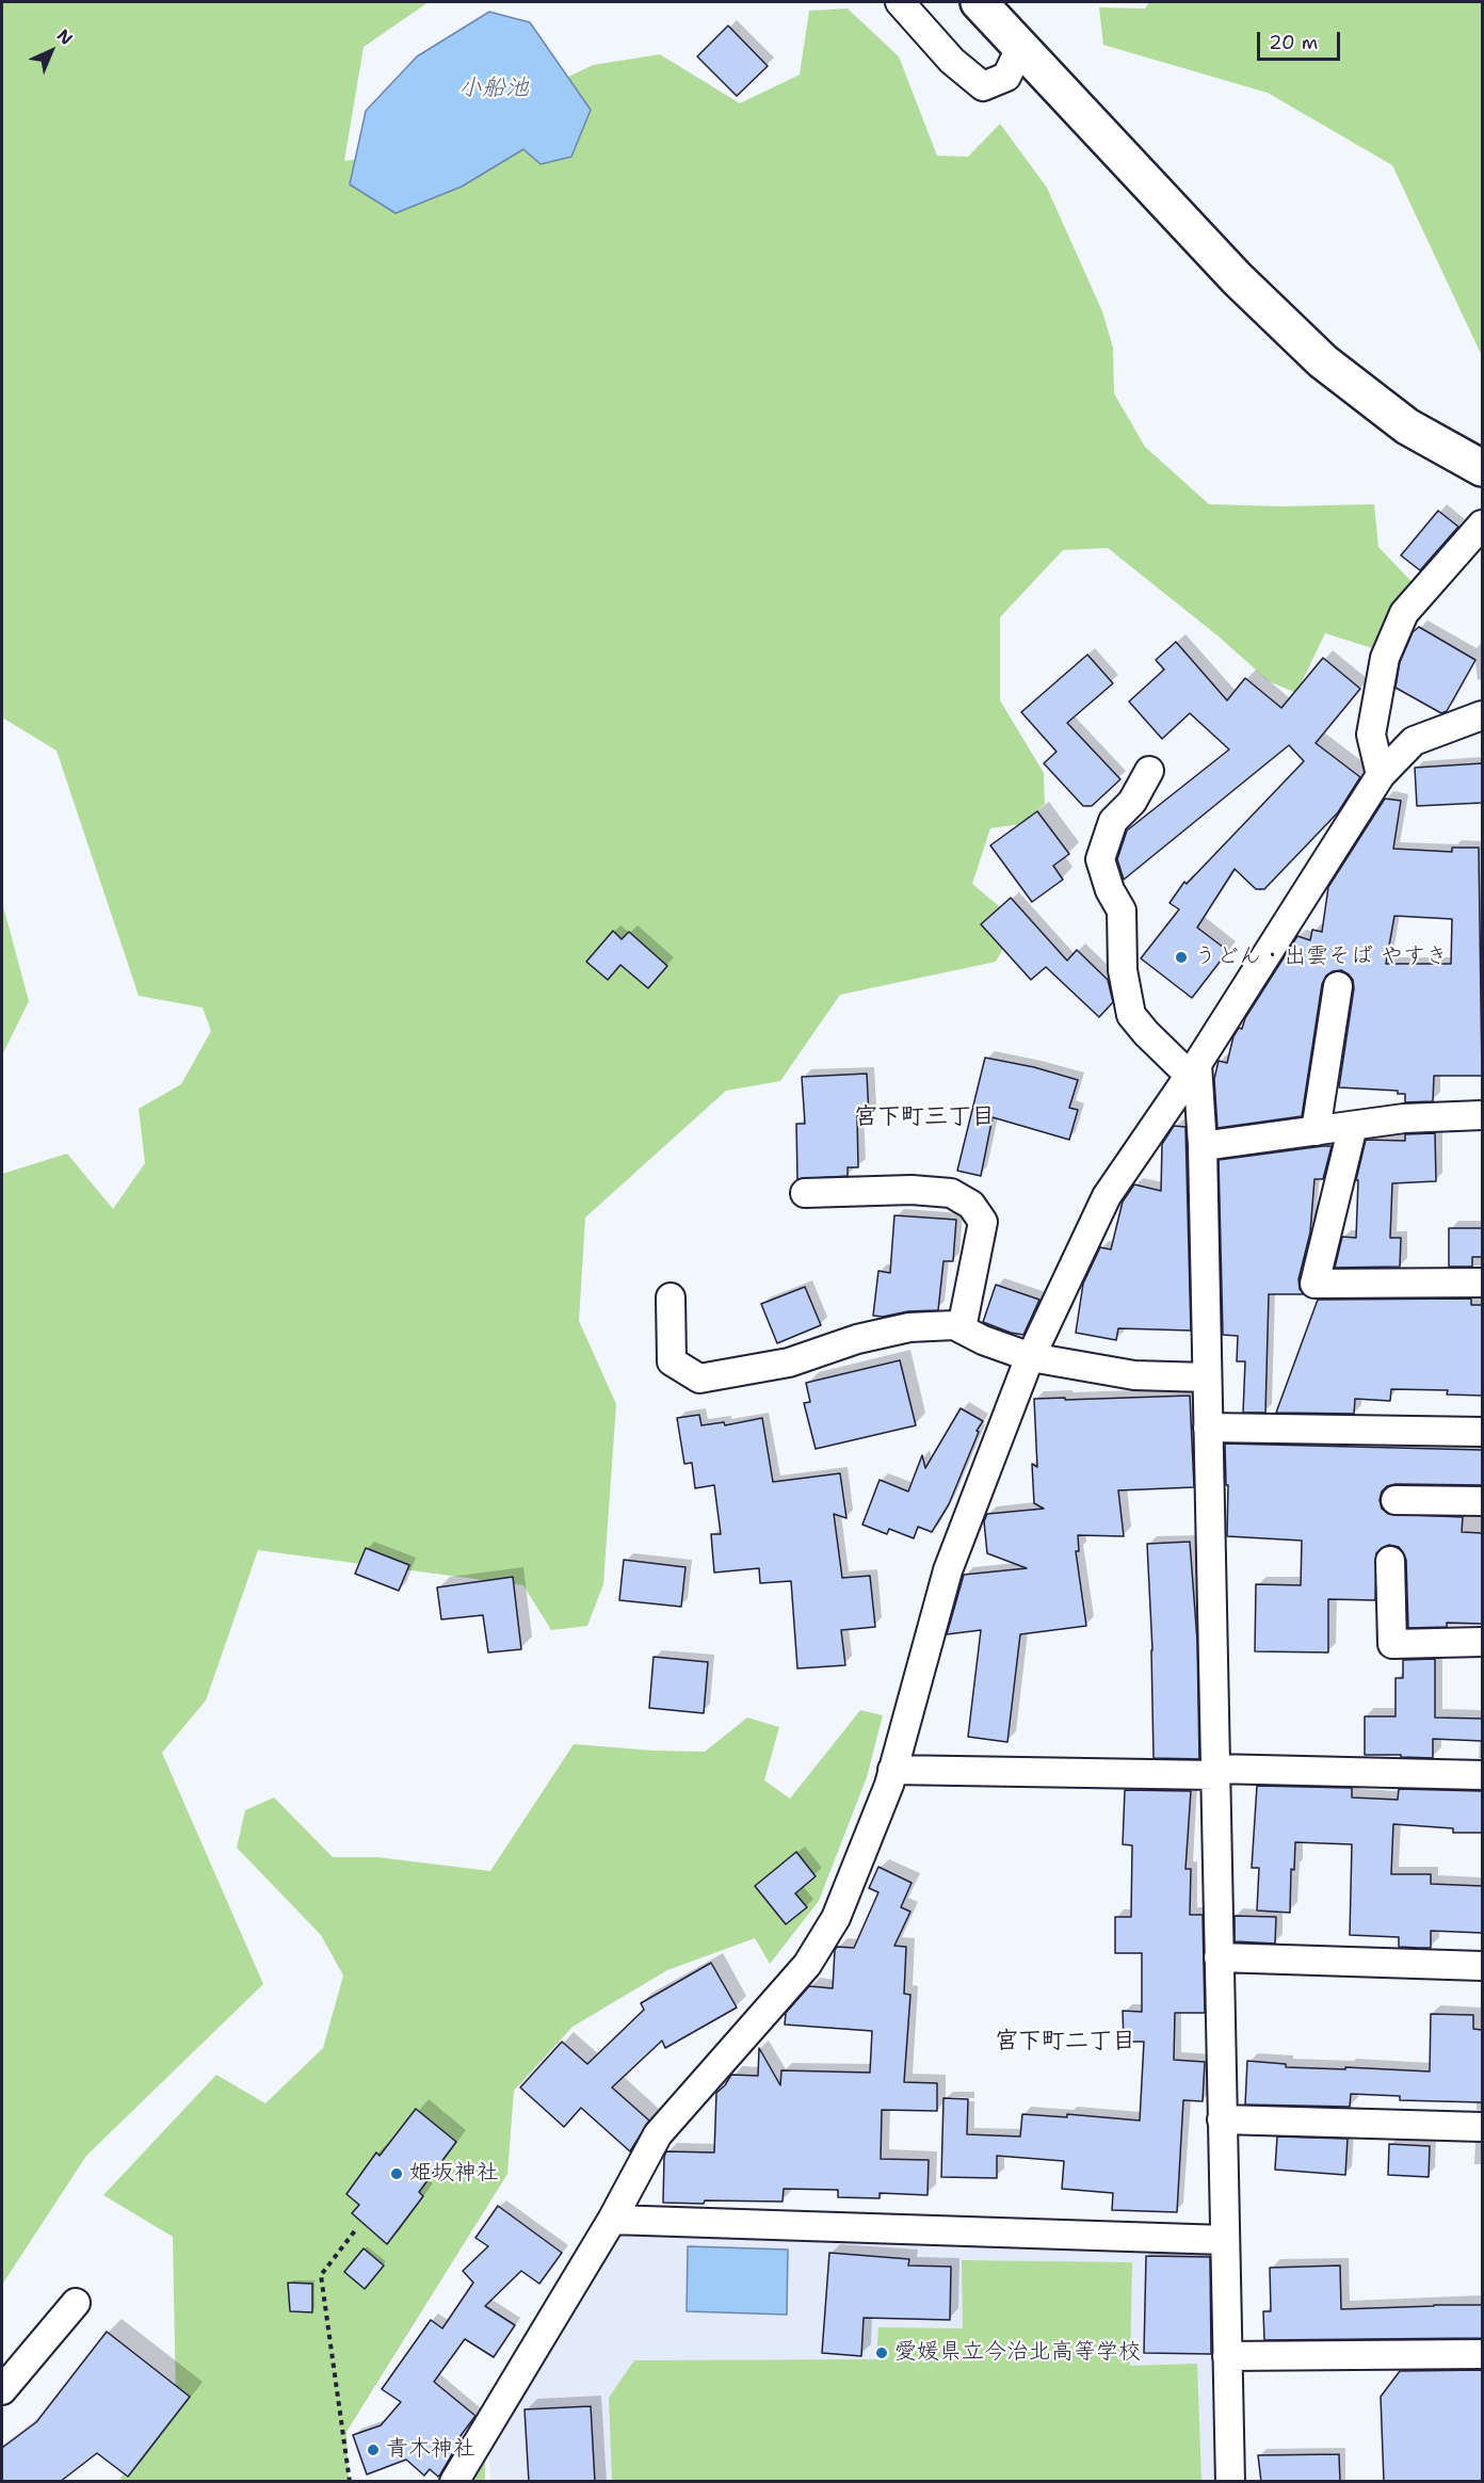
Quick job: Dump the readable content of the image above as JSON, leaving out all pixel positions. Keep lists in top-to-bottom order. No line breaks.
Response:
{"districts":["宮下町三丁目","宮下町二丁目"],"water":["小船池"],"places":["うどん・出雲そば やすき","姫坂神社","愛媛県立今治北高等学校","青木神社"],"scale_bar":"20 m","north":"top right"}
